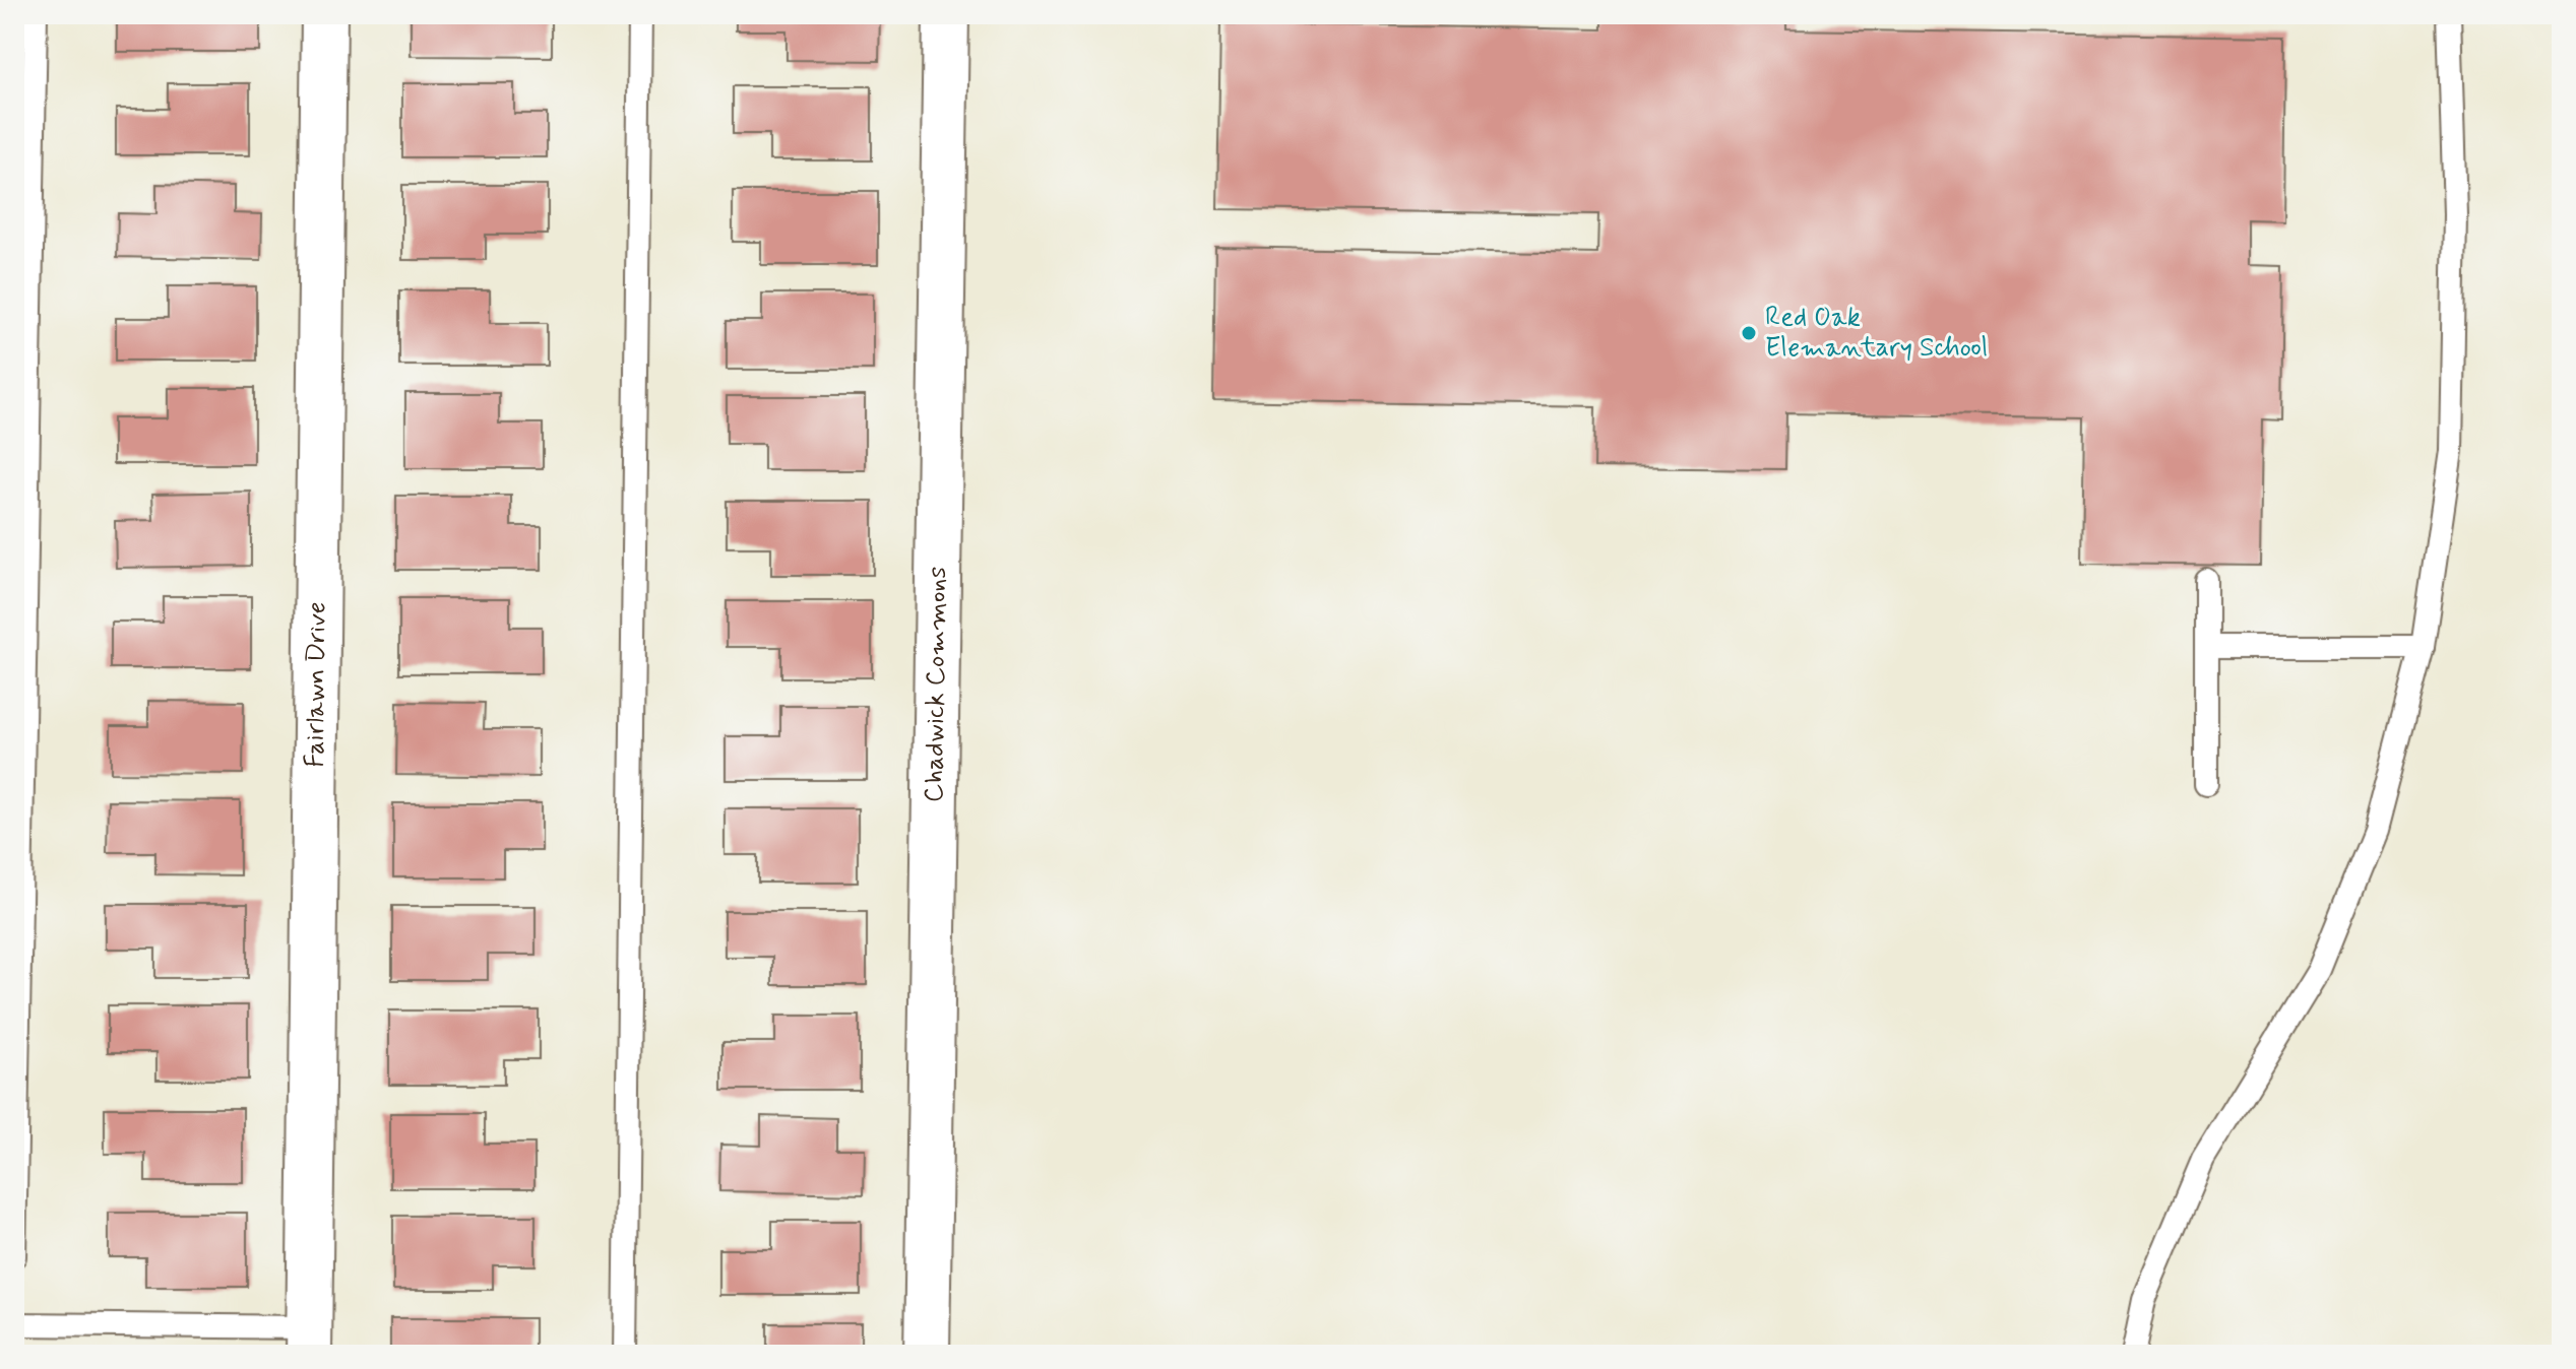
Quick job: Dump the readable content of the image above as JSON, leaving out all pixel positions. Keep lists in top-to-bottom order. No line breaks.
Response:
{"streets":{"street":["Fairlawn Drive","Chadwick Commons"]},"places":["Red Oak Elemantary School"]}
